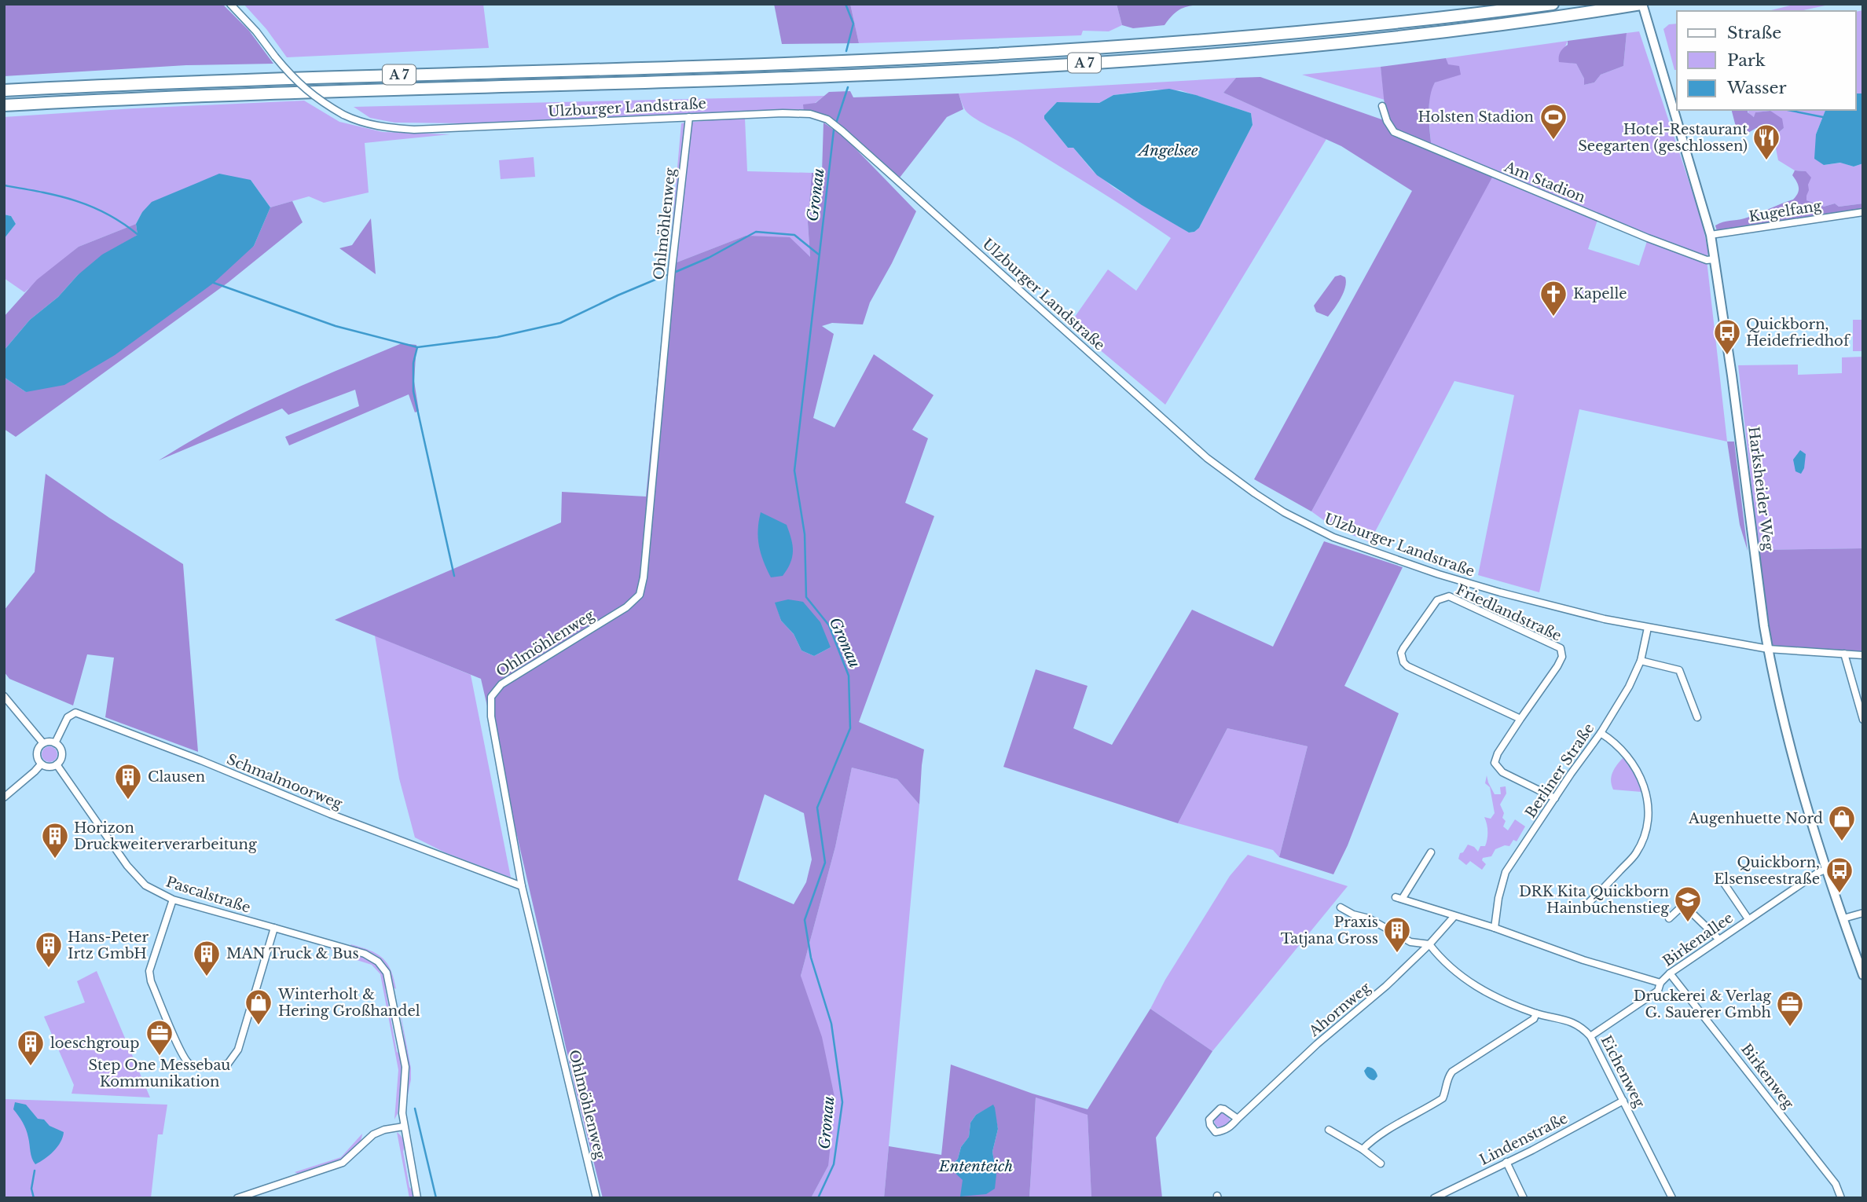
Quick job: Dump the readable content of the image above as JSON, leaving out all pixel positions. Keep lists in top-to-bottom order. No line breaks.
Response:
{"streets":{"highway":["A 7"],"main road":["Harksheider Weg"],"street":["Ulzburger Landstraße","Am Stadion","Kugelfang","Ohlmöhlenweg","Friedlandstraße","Berliner Straße","Schmalmoorweg","Pascalstraße","Birkenallee","Ahornweg","Eichenweg","Birkenweg","Lindenstraße"]},"crossings":[["A 7","Harksheider Weg"],["Ulzburger Landstraße","Ohlmöhlenweg"],["Ulzburger Landstraße","Harksheider Weg"],["Ulzburger Landstraße","Berliner Straße"],["Am Stadion","Harksheider Weg"],["Kugelfang","Harksheider Weg"],["Ohlmöhlenweg","Schmalmoorweg"],["Harksheider Weg","Birkenallee"],["Friedlandstraße","Berliner Straße"],["Schmalmoorweg","Pascalstraße"],["Birkenallee","Eichenweg"],["Birkenallee","Birkenweg"],["Ahornweg","Eichenweg"],["Eichenweg","Lindenstraße"]],"water":["Angelsee","Gronau","Ententeich"],"places":{"sports":["Holsten Stadion"],"restaurant":["Hotel-Restaurant Seegarten (geschlossen)"],"church":["Kapelle"],"bus stop":["Quickborn, Heidefriedhof","Quickborn, Elsenseestraße"],"building":["Clausen","Horizon Druckweiterverarbeitung","Praxis Tatjana Gross","Hans-Peter Irtz GmbH","MAN Truck & Bus","loeschgroup"],"shop":["Augenhuette Nord","Winterholt & Hering Großhandel"],"school or university":["DRK Kita Quickborn Hainbuchenstieg"],"office":["Druckerei & Verlag G. Sauerer Gmbh","Step One Messebau Kommunikation"]},"legend":["Straße","Park","Wasser"]}
